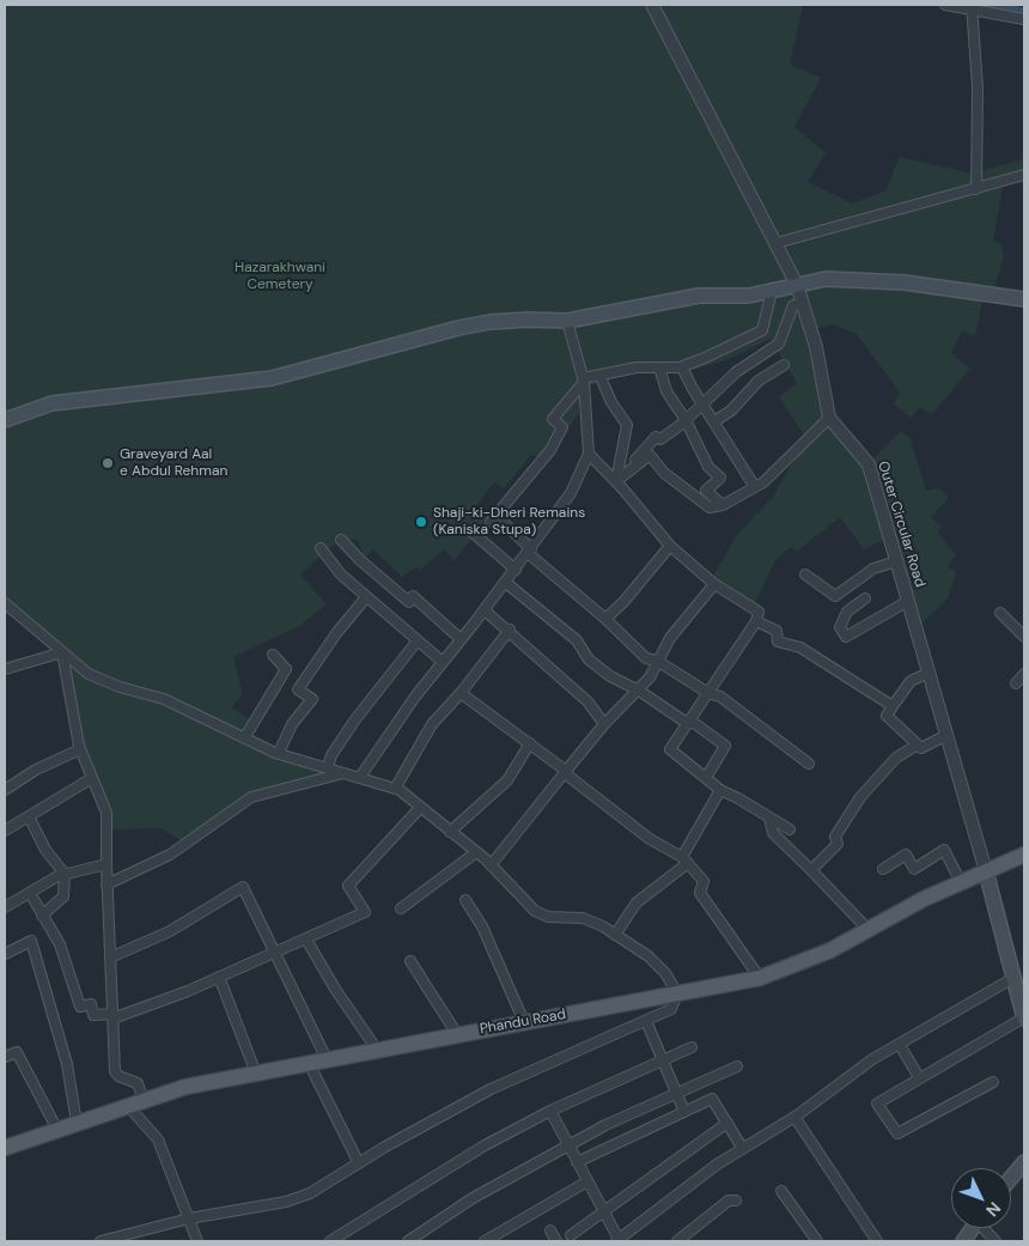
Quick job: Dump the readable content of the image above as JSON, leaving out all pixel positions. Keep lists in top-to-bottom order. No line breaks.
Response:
{"streets":{"main road":["Outer Circular Road","Phandu Road"]},"crossings":[["Outer Circular Road","Phandu Road"]],"parks":["Hazarakhwani Cemetery"],"places":["Graveyard Aal e Abdul Rehman","Shaji-ki-Dheri Remains (Kaniska Stupa)"],"north":"bottom right"}
